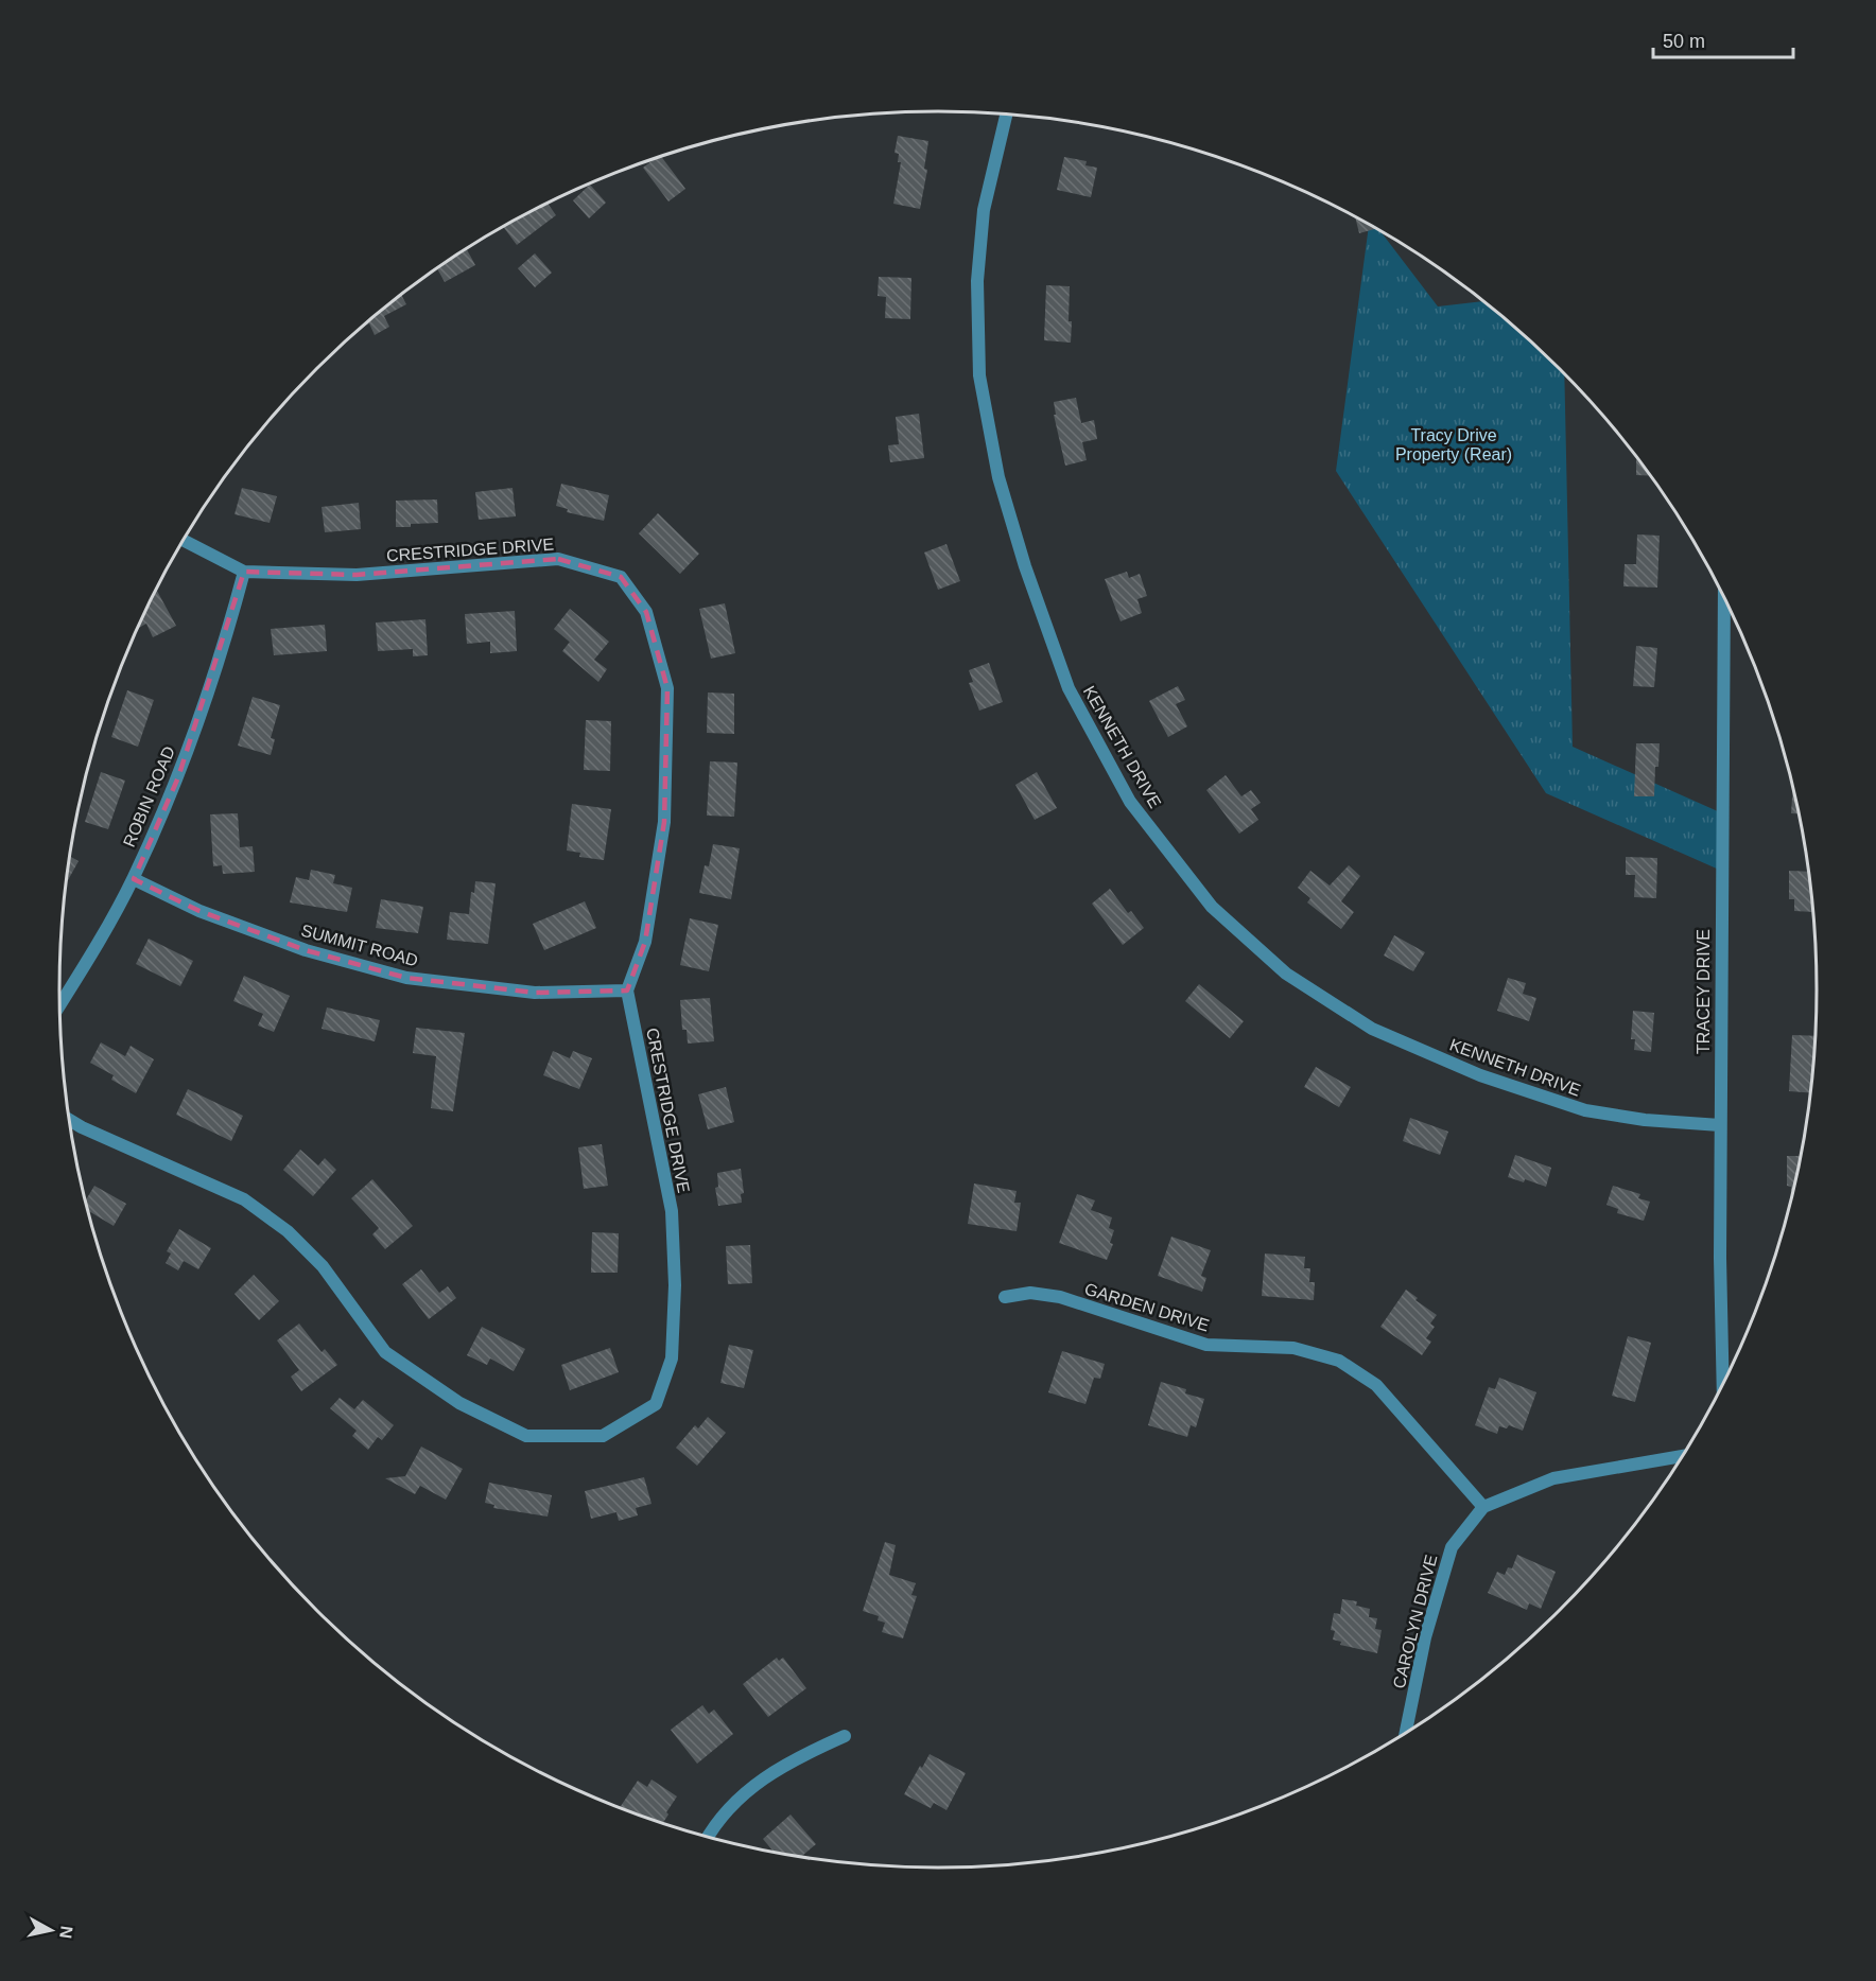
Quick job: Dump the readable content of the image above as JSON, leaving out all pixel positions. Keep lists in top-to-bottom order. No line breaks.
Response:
{"streets":{"street":["CRESTRIDGE DRIVE","KENNETH DRIVE","ROBIN ROAD","SUMMIT ROAD","TRACEY DRIVE","GARDEN DRIVE","CAROLYN DRIVE"]},"crossings":[["CRESTRIDGE DRIVE","ROBIN ROAD"],["CRESTRIDGE DRIVE","SUMMIT ROAD"],["KENNETH DRIVE","TRACEY DRIVE"],["ROBIN ROAD","SUMMIT ROAD"],["GARDEN DRIVE","CAROLYN DRIVE"]],"parks":["Tracy Drive Property (Rear)"],"scale_bar":"50 m","north":"right"}
